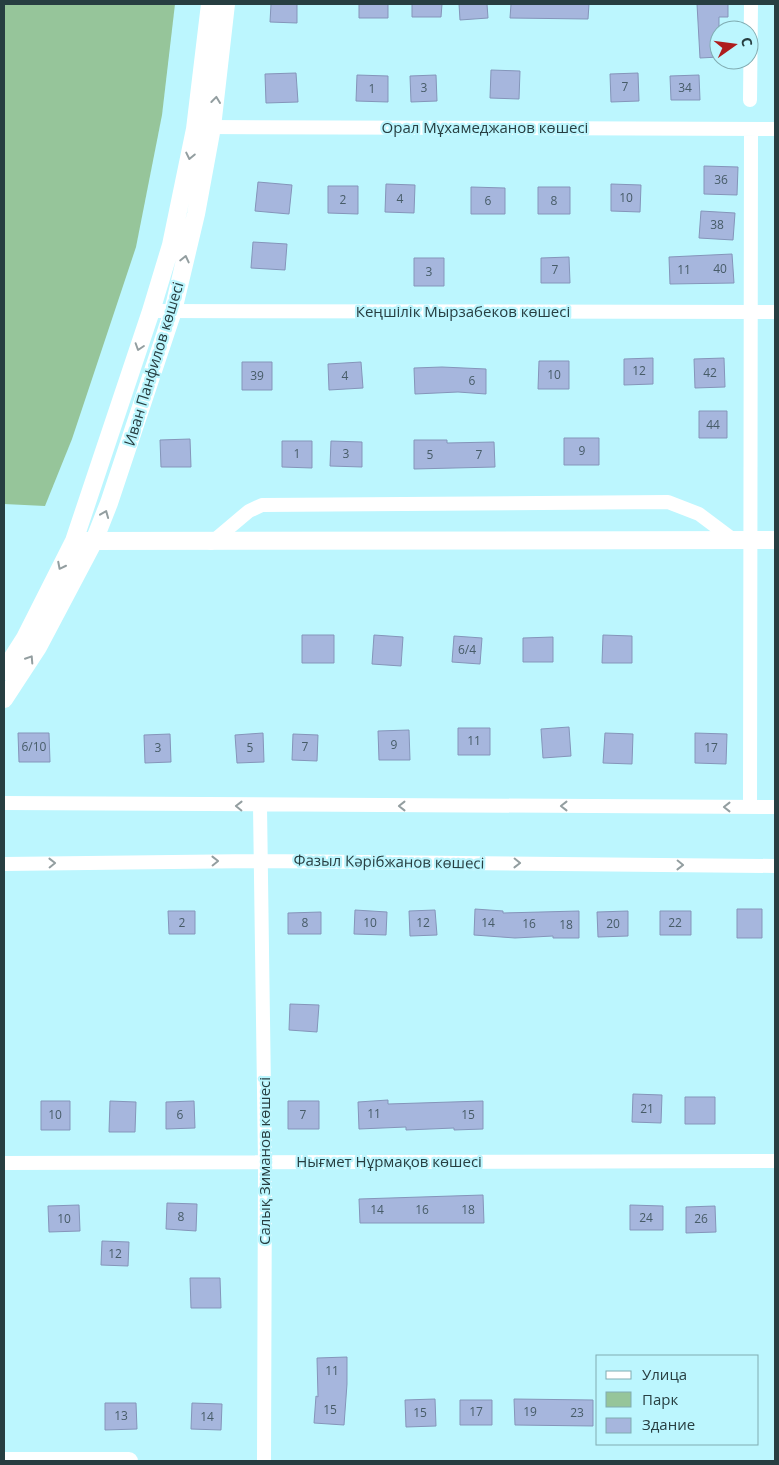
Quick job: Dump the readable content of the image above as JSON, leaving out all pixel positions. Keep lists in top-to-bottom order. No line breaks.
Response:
{"streets":{"street":["Орал Мұхамеджанов көшесі","Кеңшілік Мырзабеков көшесі","Иван Панфилов көшесі","Фазыл Кәрібжанов көшесі","Салық Зиманов көшесі","Нығмет Нұрмақов көшесі"]},"crossings":[["Орал Мұхамеджанов көшесі","Иван Панфилов көшесі"],["Кеңшілік Мырзабеков көшесі","Иван Панфилов көшесі"],["Фазыл Кәрібжанов көшесі","Салық Зиманов көшесі"],["Салық Зиманов көшесі","Нығмет Нұрмақов көшесі"]],"house_numbers":["7","3","34","1","36","10","4","2","6","8","38","40","7","11","3","12","42","10","39","4","6","44","9","1","3","5","7","6/4","11","9","6/10","7","3","5","17","2","8","10","12","14","22","16","20","18","21","11","10","6","7","15","14","16","18","8","24","10","26","12","11","15","17","19","15","23","13","14"],"legend":["Улица","Парк","Здание"],"north":"right"}
